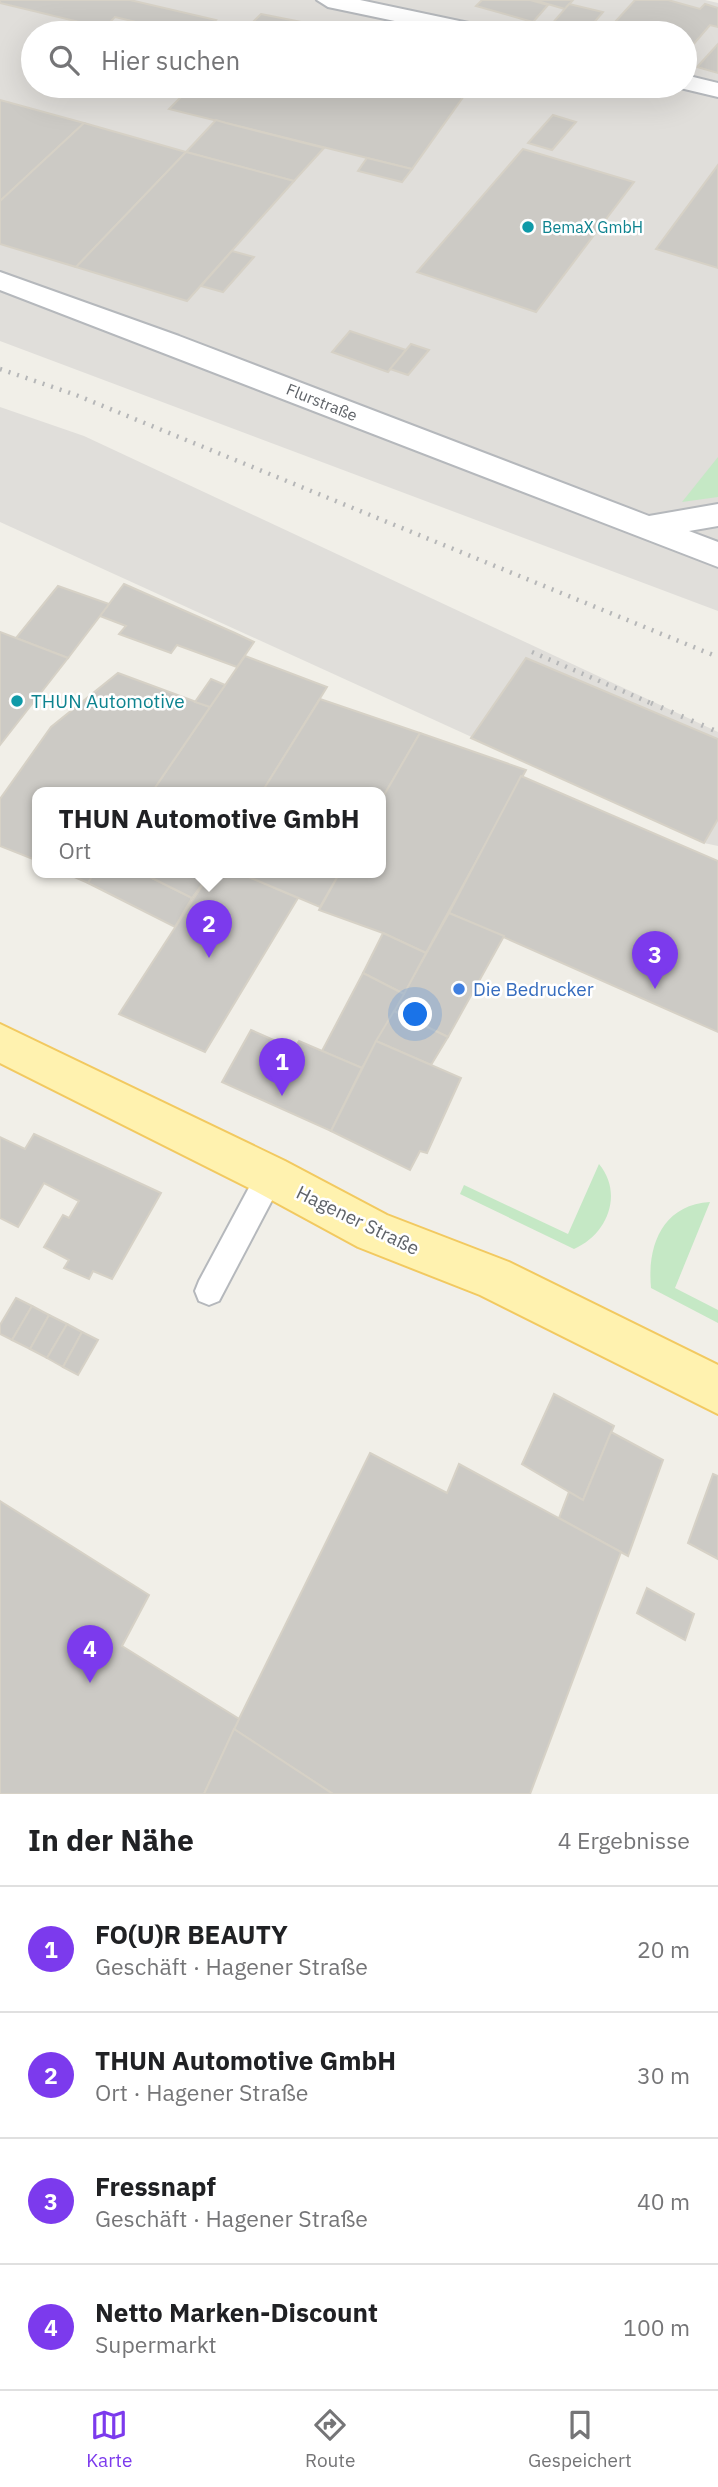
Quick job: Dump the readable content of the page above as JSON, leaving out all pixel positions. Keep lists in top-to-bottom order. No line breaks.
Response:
{"streets":{"main road":["Hagener Straße"],"street":["Flurstraße"]},"places":["BemaX GmbH","THUN Automotive","Die Bedrucker"],"page":{"search":"Hier suchen","popup":["THUN Automotive GmbH","Ort"],"pins":["2","3","1","4"],"heading":["In der Nähe","4 Ergebnisse"],"list":[{"mark":"1","name":"FO(U)R BEAUTY","note":"Geschäft · Hagener Straße","value":"20 m"},{"mark":"2","name":"THUN Automotive GmbH","note":"Ort · Hagener Straße","value":"30 m"},{"mark":"3","name":"Fressnapf","note":"Geschäft · Hagener Straße","value":"40 m"},{"mark":"4","name":"Netto Marken-Discount","note":"Supermarkt","value":"100 m"}],"nav":["Karte","Route","Gespeichert"]}}
